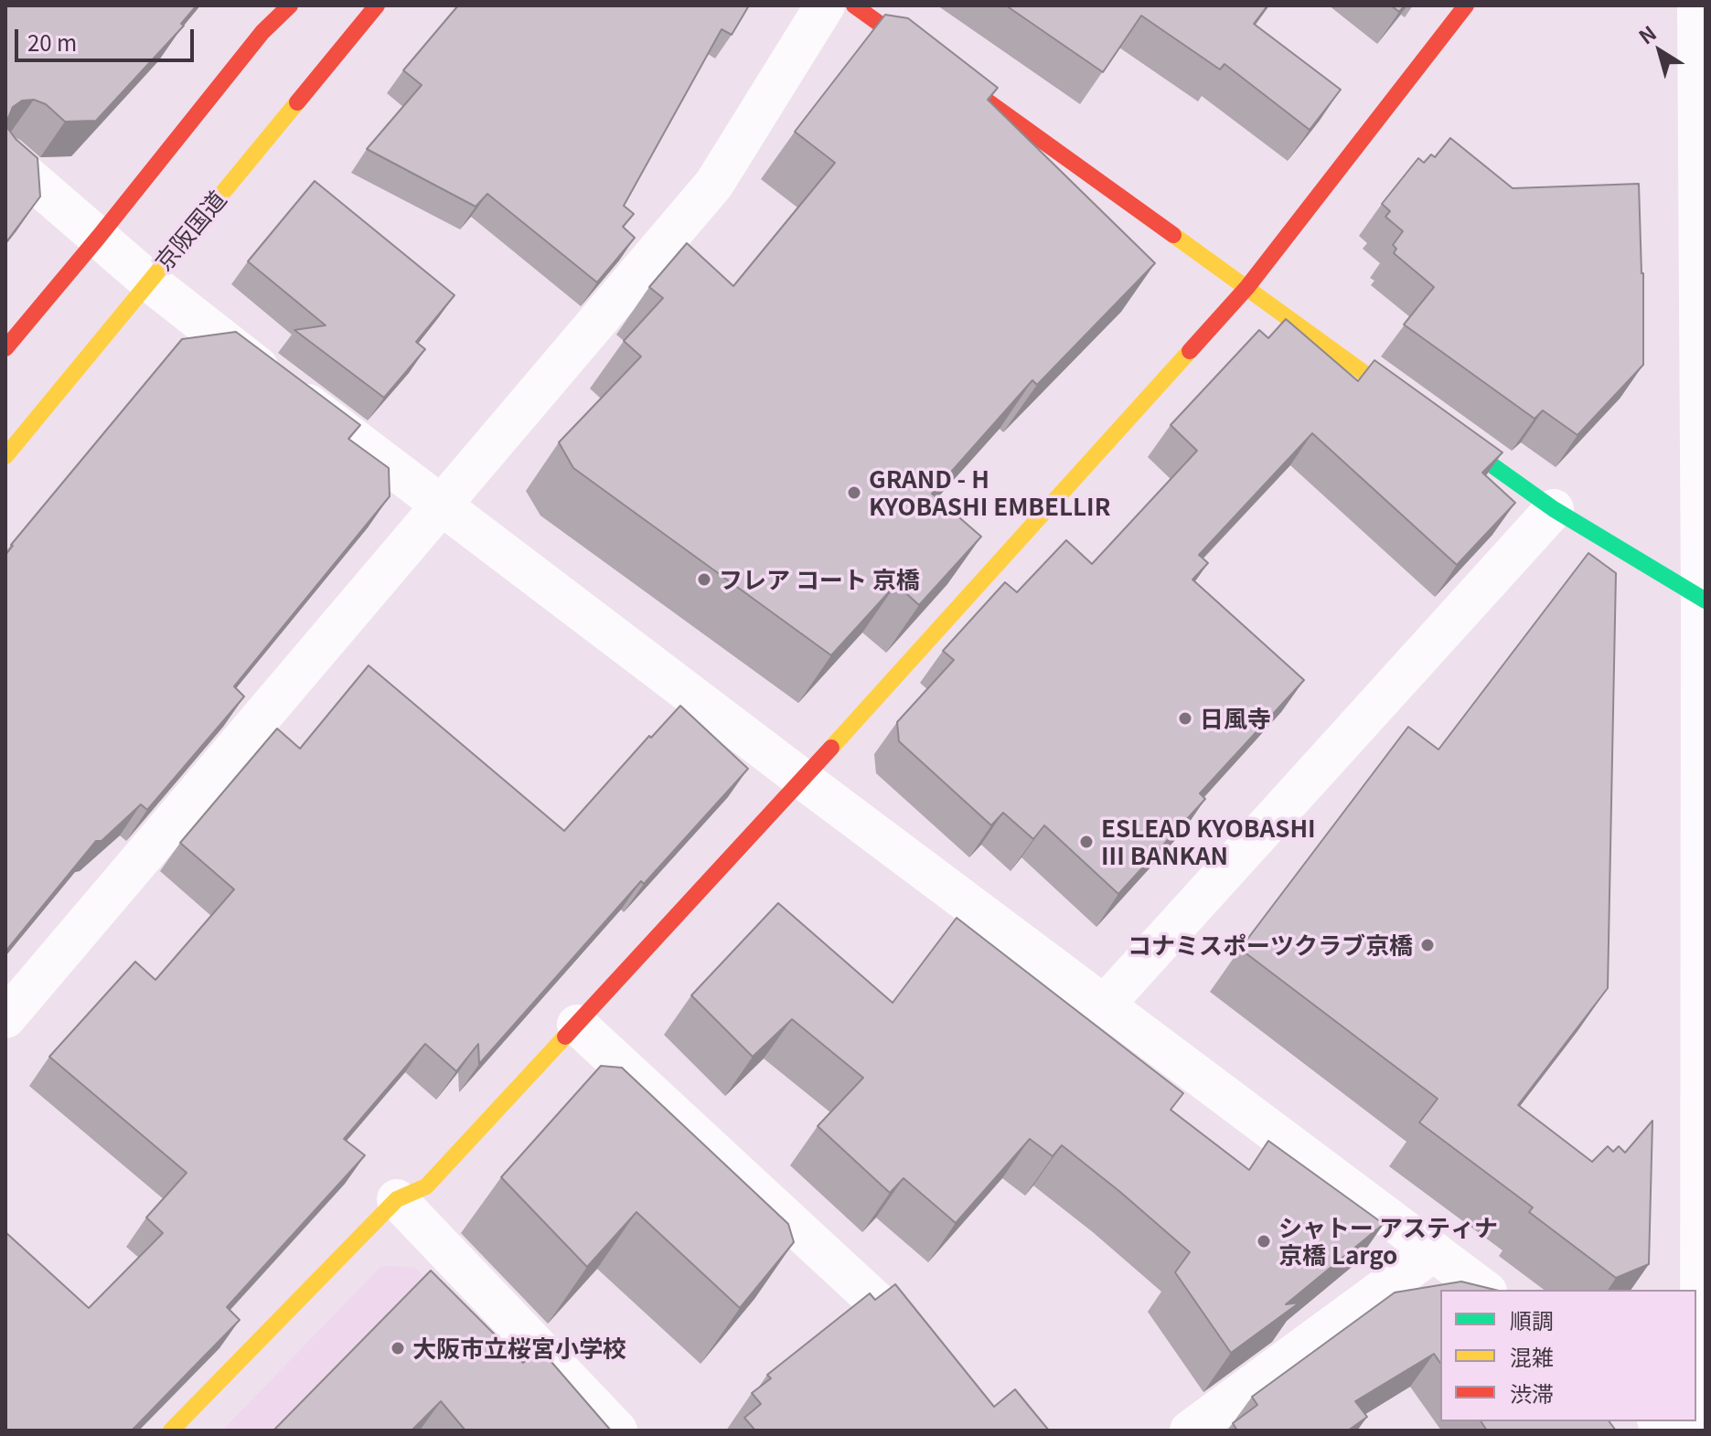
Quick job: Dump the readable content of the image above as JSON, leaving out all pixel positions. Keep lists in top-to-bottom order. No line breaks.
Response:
{"streets":{"main road":["京阪国道"]},"places":["GRAND - H KYOBASHI EMBELLIR","フレア コート 京橋","日風寺","ESLEAD KYOBASHI III BANKAN","コナミスポーツクラブ京橋","シャトー アスティナ 京橋 Largo","大阪市立桜宮小学校"],"legend":["順調","混雑","渋滞"],"scale_bar":"20 m","north":"top left"}
